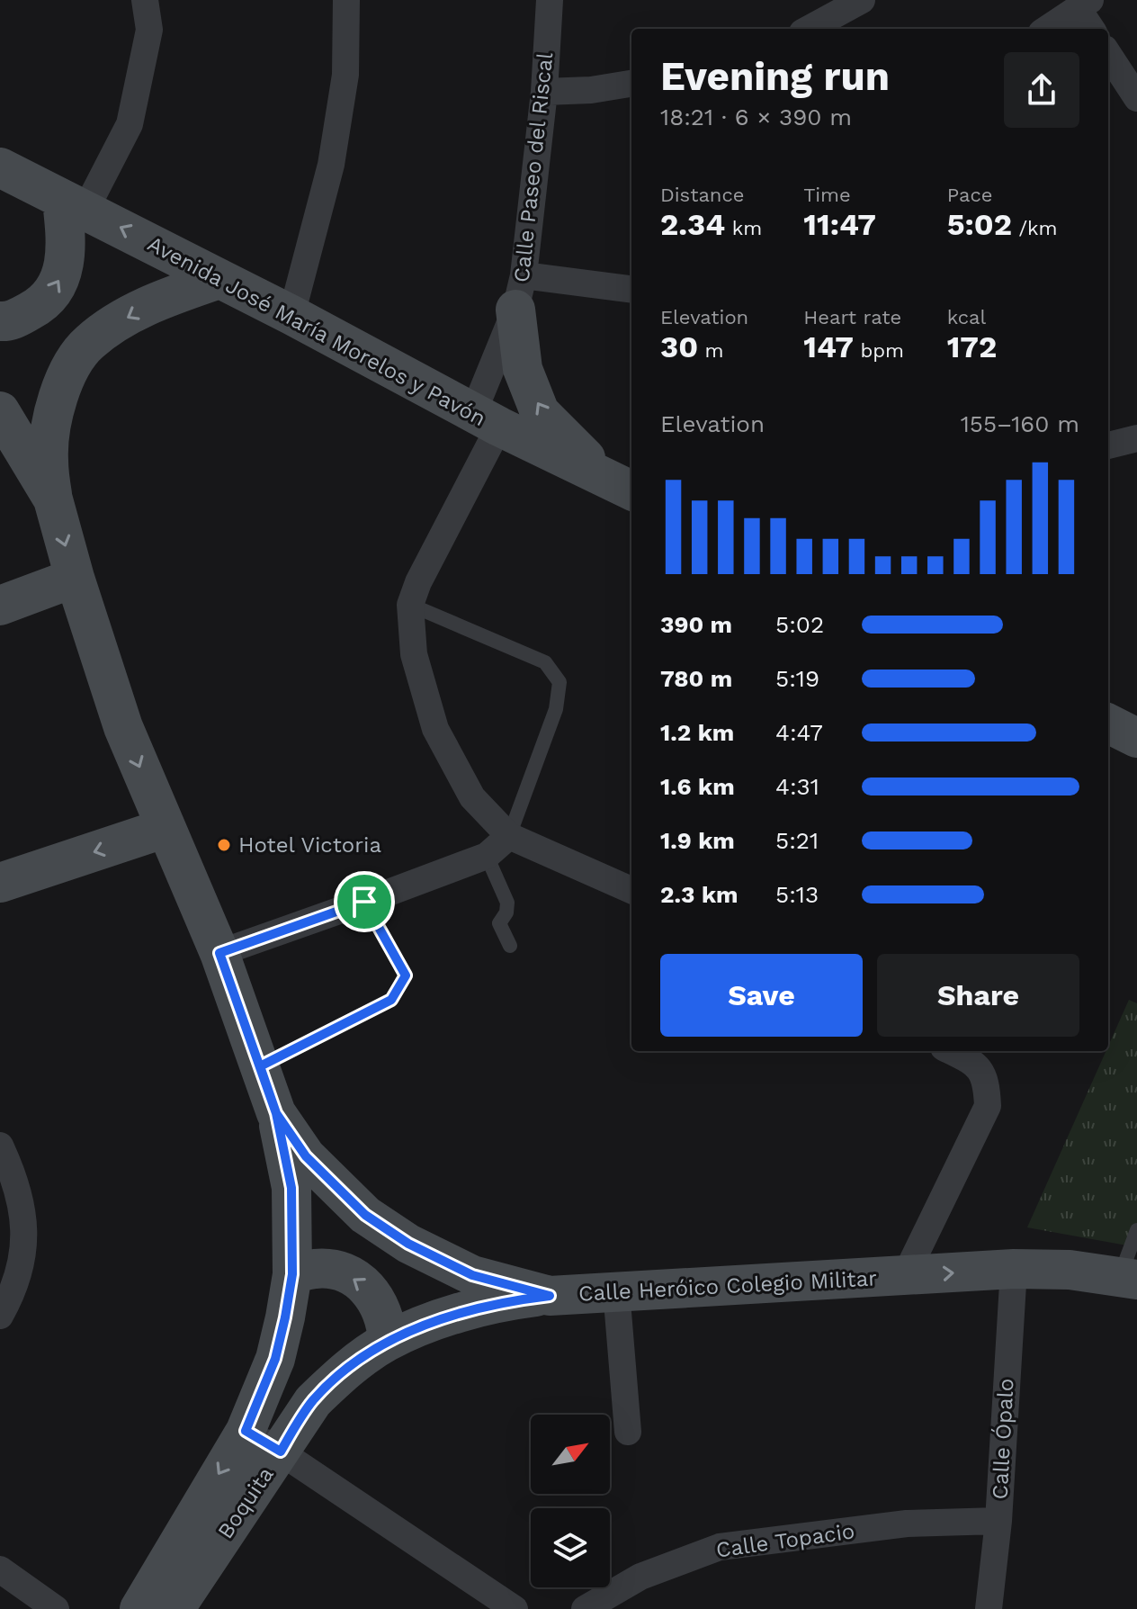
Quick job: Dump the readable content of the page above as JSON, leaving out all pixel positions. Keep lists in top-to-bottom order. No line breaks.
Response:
{"streets":{"main road":["Avenida José María Morelos y Pavón","Calle Heróico Colegio Militar","Boquita"],"street":["Calle Paseo del Riscal","Calle Ópalo","Calle Topacio"]},"crossings":[["Calle Paseo del Riscal","Avenida José María Morelos y Pavón"],["Calle Heróico Colegio Militar","Calle Ópalo"],["Calle Heróico Colegio Militar","Boquita"],["Calle Ópalo","Calle Topacio"]],"places":["Hotel Victoria"],"north":"top right","page":{"heading":["Evening run","18:21 · 6 × 390 m"],"stats":[["Distance","2.34 km"],["Time","11:47"],["Pace","5:02 /km"],["Elevation","30 m"],["Heart rate","147 bpm"],["kcal","172"]],"chart":["Elevation","155–160 m"],"list":[{"name":"390 m","note":"5:02"},{"name":"780 m","note":"5:19"},{"name":"1.2 km","note":"4:47"},{"name":"1.6 km","note":"4:31"},{"name":"1.9 km","note":"5:21"},{"name":"2.3 km","note":"5:13"}],"buttons":["Save","Share"]}}
